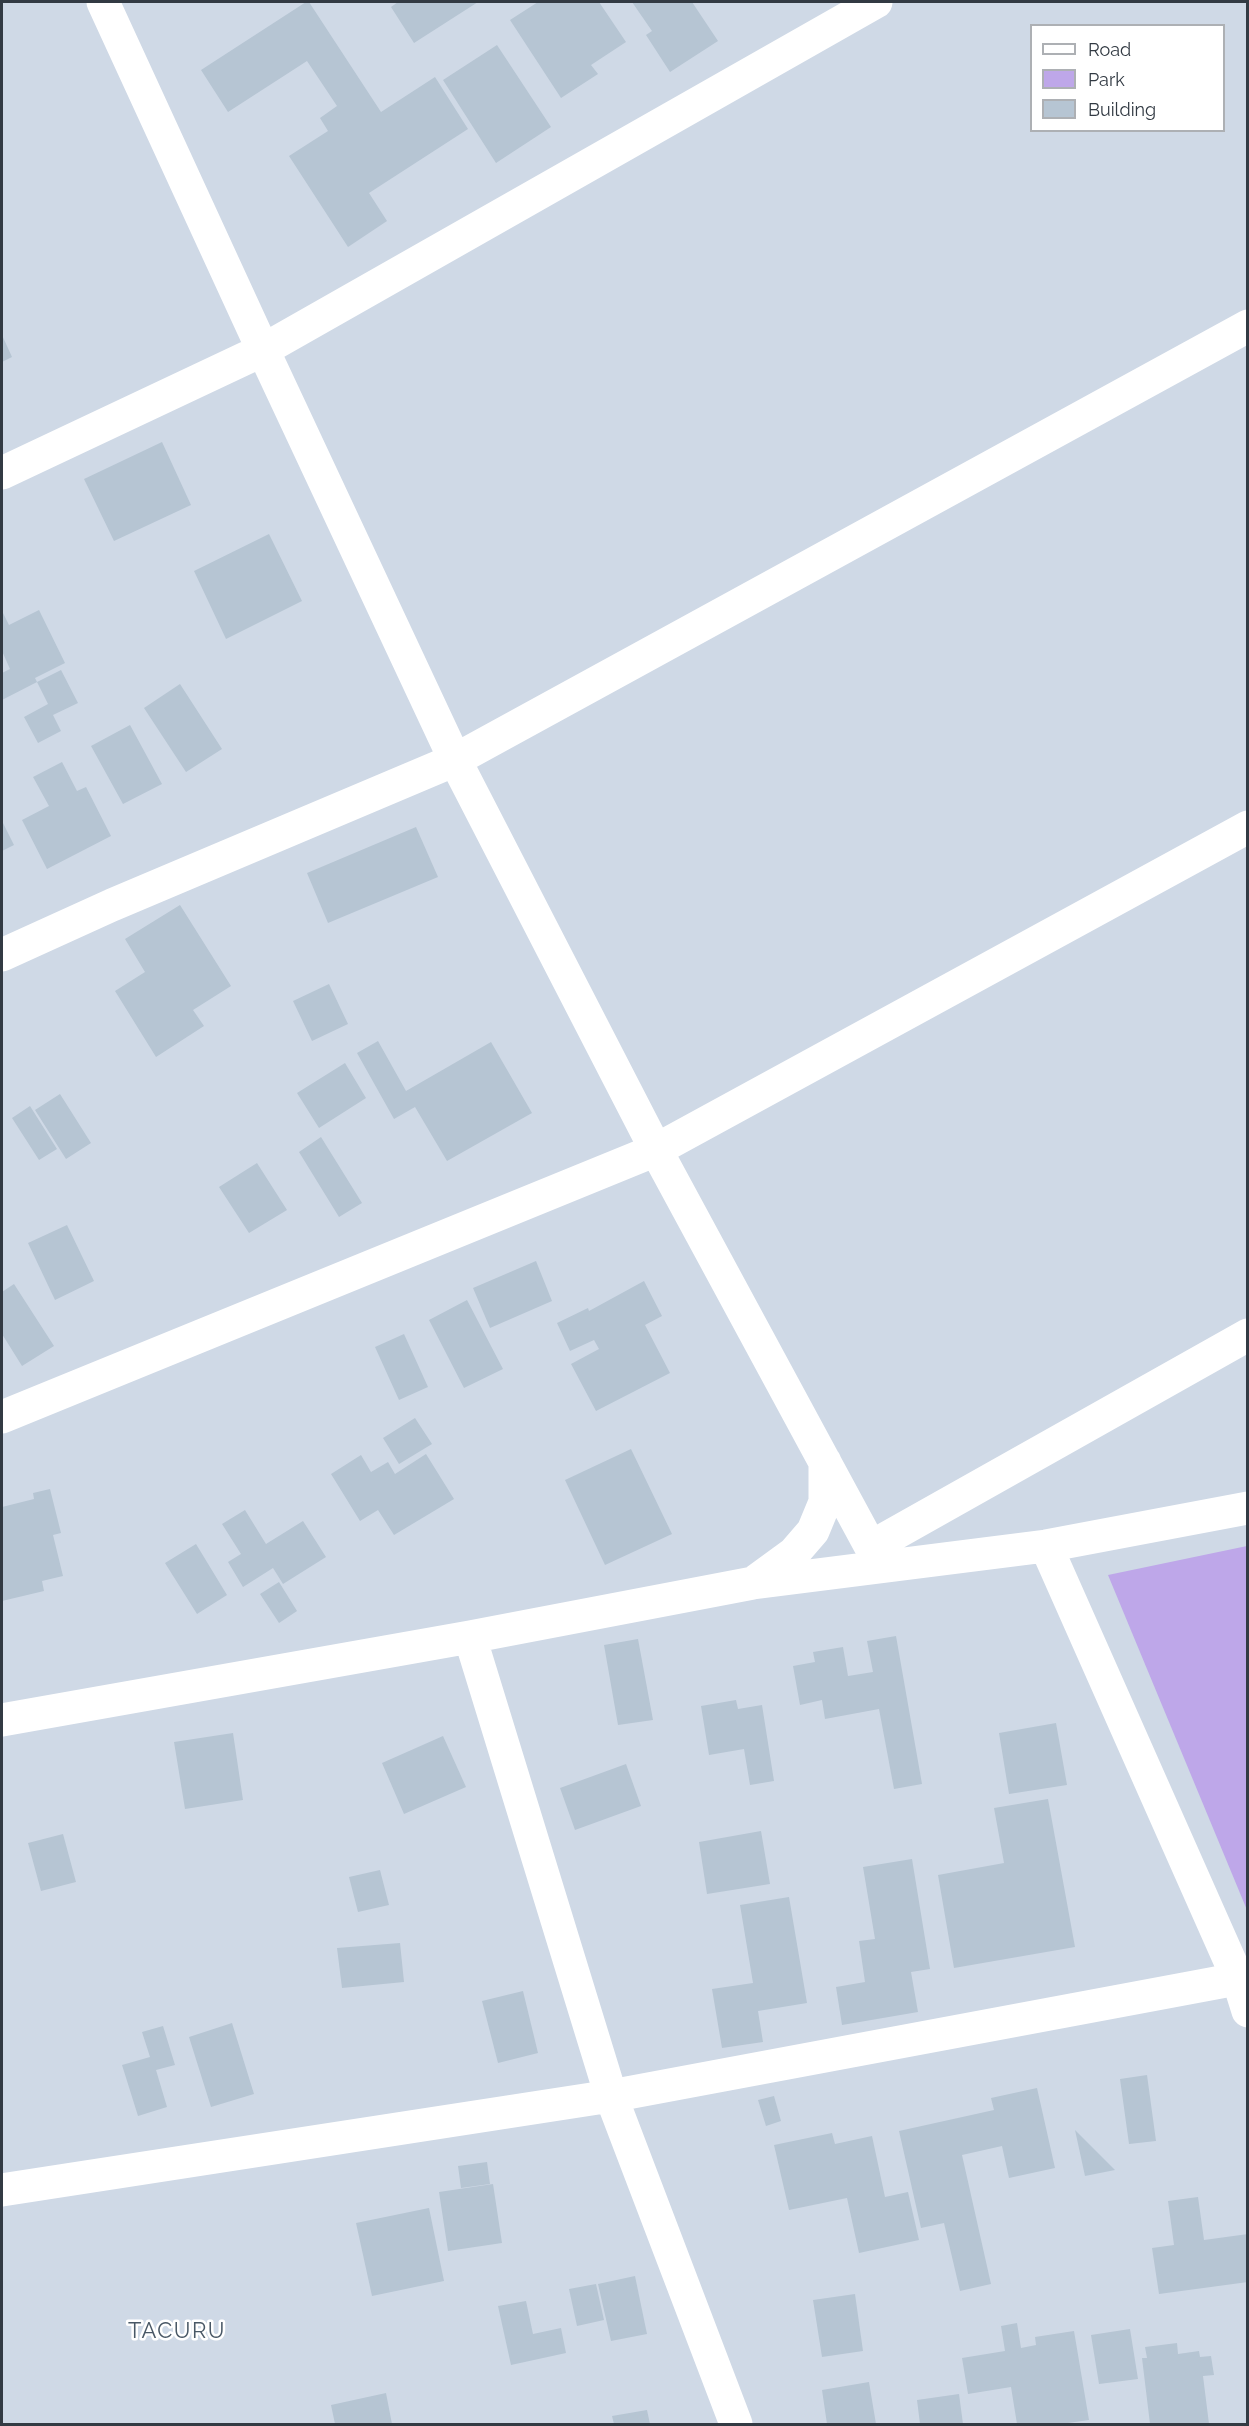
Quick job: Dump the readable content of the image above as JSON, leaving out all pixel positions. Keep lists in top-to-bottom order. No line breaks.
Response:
{"districts":["TACURU"],"legend":["Road","Park","Building"]}
